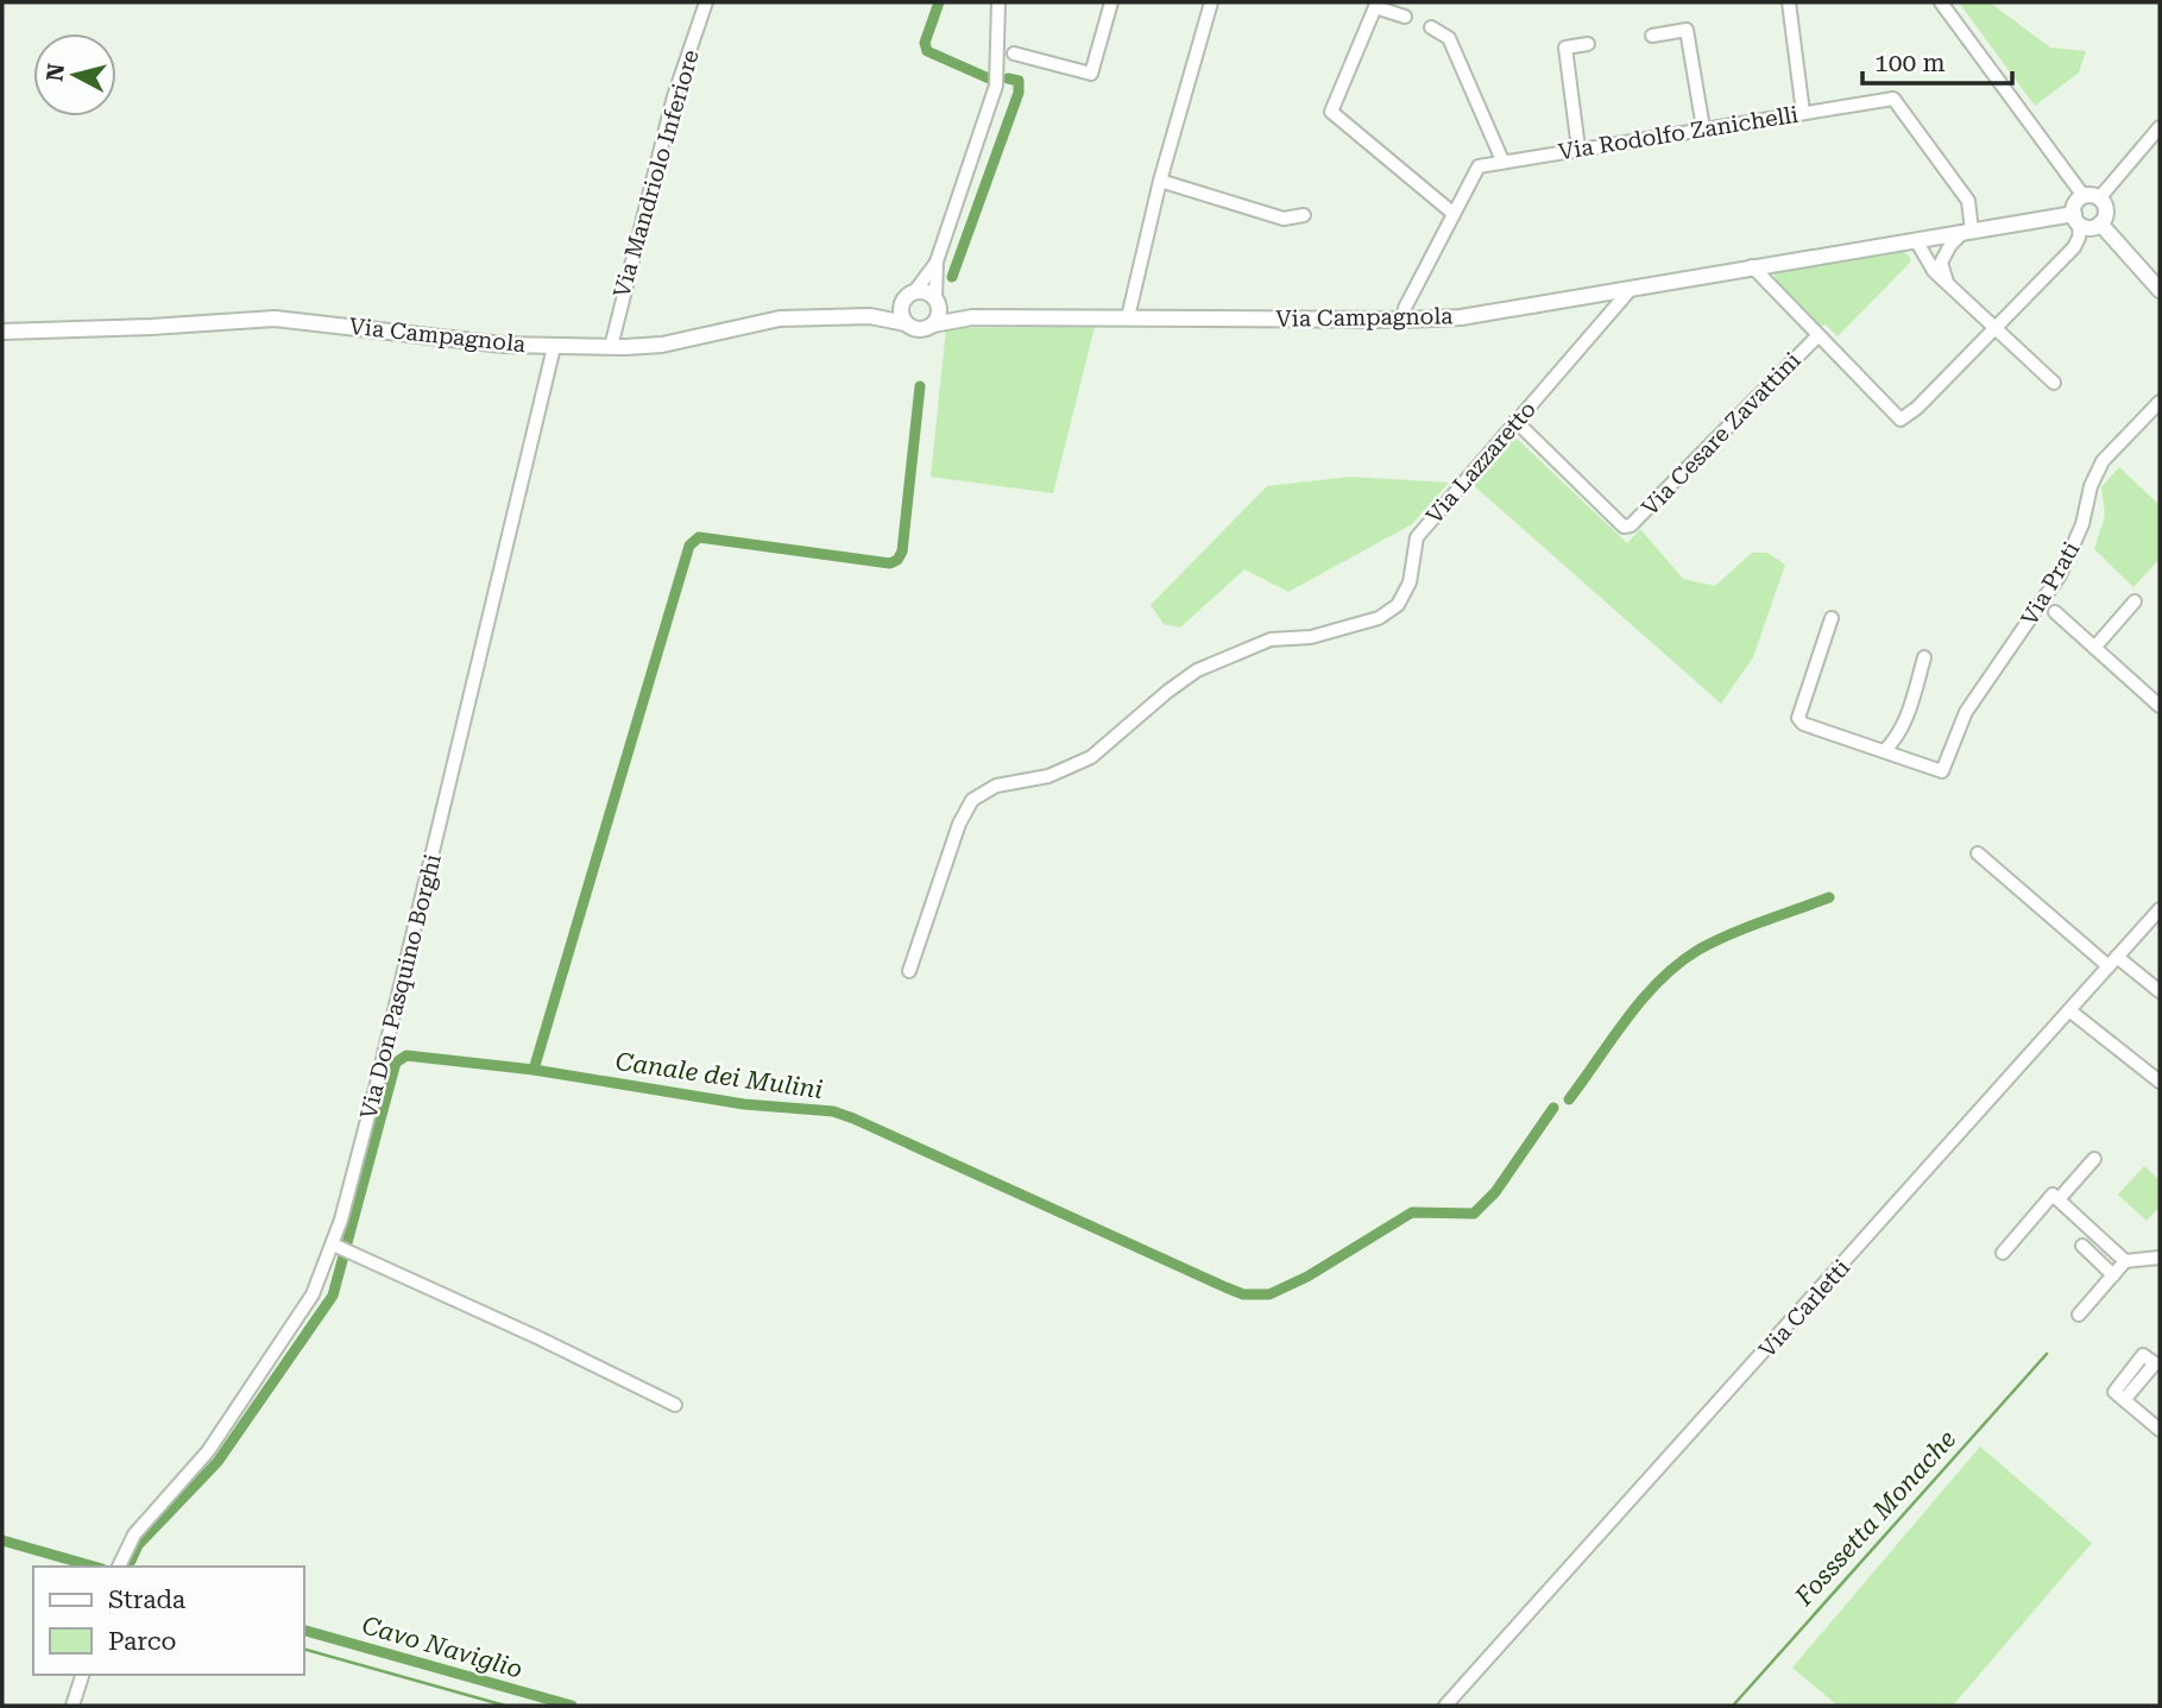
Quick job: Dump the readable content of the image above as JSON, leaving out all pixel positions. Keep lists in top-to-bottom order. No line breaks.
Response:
{"streets":{"main road":["Via Campagnola"],"street":["Via Rodolfo Zanichelli","Via Mandriolo Inferiore","Via Cesare Zavattini","Via Lazzaretto","Via Prati","Via Don Pasquino Borghi","Via Carletti"]},"crossings":[["Via Rodolfo Zanichelli","Via Campagnola"],["Via Mandriolo Inferiore","Via Campagnola"],["Via Campagnola","Via Lazzaretto"],["Via Campagnola","Via Don Pasquino Borghi"],["Via Cesare Zavattini","Via Lazzaretto"]],"water":["Canale dei Mulini","Fosssetta Monache","Cavo Naviglio"],"legend":["Strada","Parco"],"scale_bar":"100 m","north":"left"}
